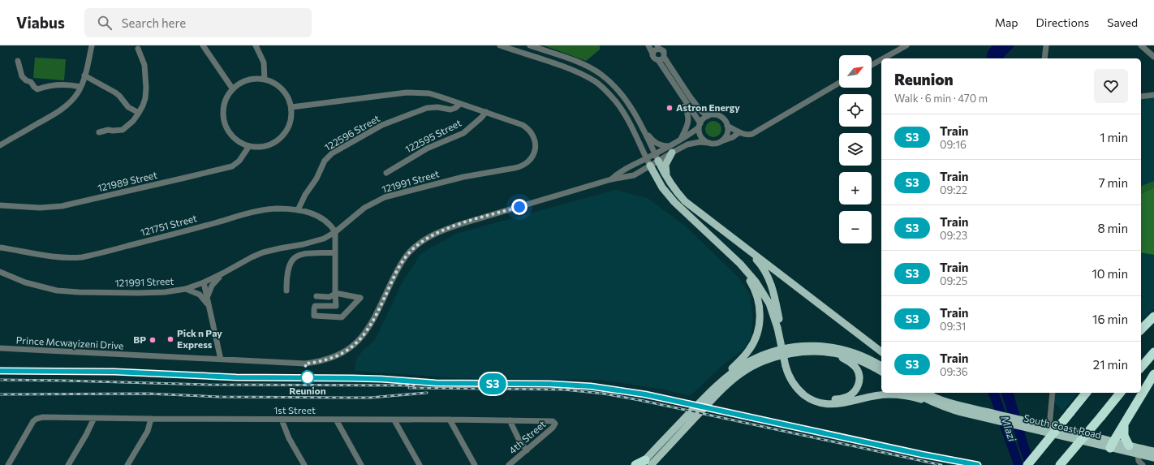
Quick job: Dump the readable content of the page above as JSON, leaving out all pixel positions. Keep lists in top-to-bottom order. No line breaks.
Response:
{"streets":{"main road":["South Coast Road"],"street":["122596 Street","122595 Street","121989 Street","121991 Street","121751 Street","Prince Mcwayizeni Drive","1st Street","4th Street"]},"crossings":[["122596 Street","121991 Street"],["122596 Street","121751 Street"],["122595 Street","121991 Street"],["121989 Street","121991 Street"],["121991 Street","121751 Street"],["1st Street","4th Street"]],"water":["Mlazi"],"places":["Astron Energy","Pick n Pay Express","BP","Reunion"],"north":"top right","page":{"header":"Viabus","search":"Search here","nav":["Map","Directions","Saved"],"on_map":"S3","map_buttons":["+","−"],"heading":["Reunion","Walk · 6 min · 470 m"],"list":[{"mark":"S3","name":"Train","note":"09:16","value":"1 min"},{"mark":"S3","name":"Train","note":"09:22","value":"7 min"},{"mark":"S3","name":"Train","note":"09:23","value":"8 min"},{"mark":"S3","name":"Train","note":"09:25","value":"10 min"},{"mark":"S3","name":"Train","note":"09:31","value":"16 min"},{"mark":"S3","name":"Train","note":"09:36","value":"21 min"}]}}
